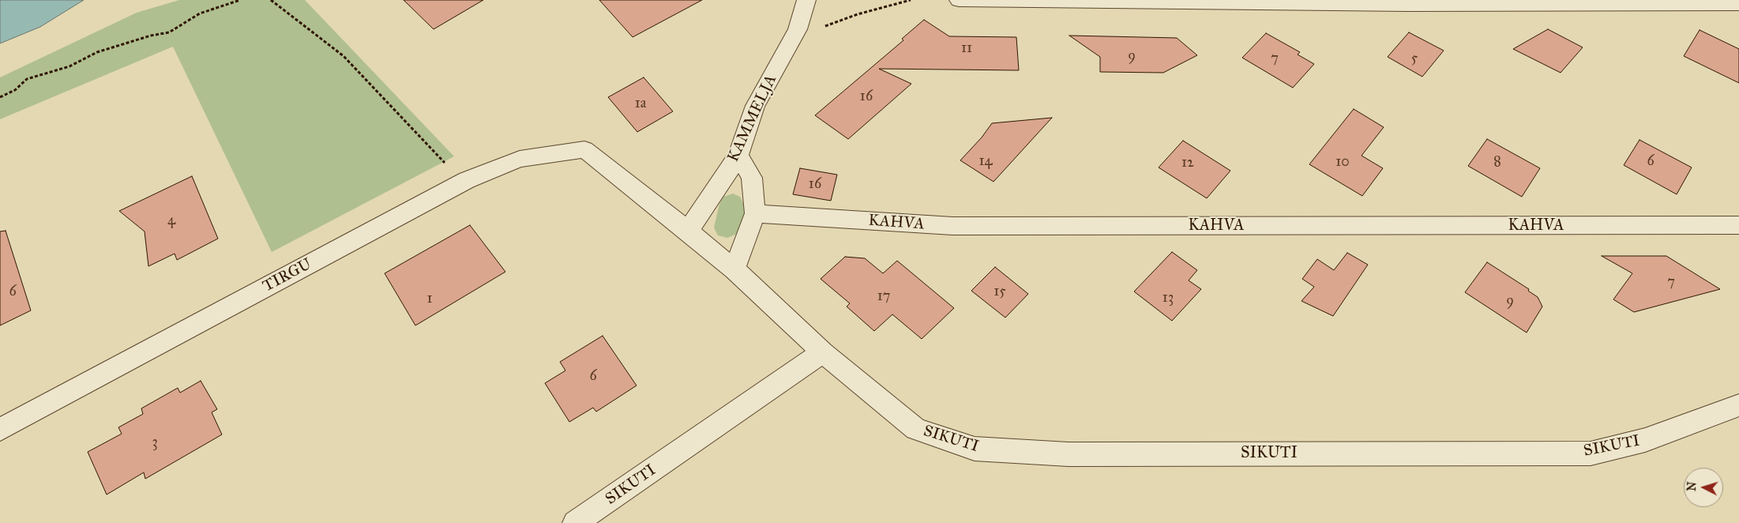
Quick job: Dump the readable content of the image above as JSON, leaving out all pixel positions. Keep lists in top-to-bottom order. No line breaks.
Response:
{"streets":{"street":["KAMMELJA","KAHVA","TIRGU","SIKUTI"]},"crossings":[["KAMMELJA","TIRGU"]],"house_numbers":["11","9","7","5","16","1a","14","6","10","8","12","16","4","7","6","15","17","13","1","9","6","3"],"north":"left"}
